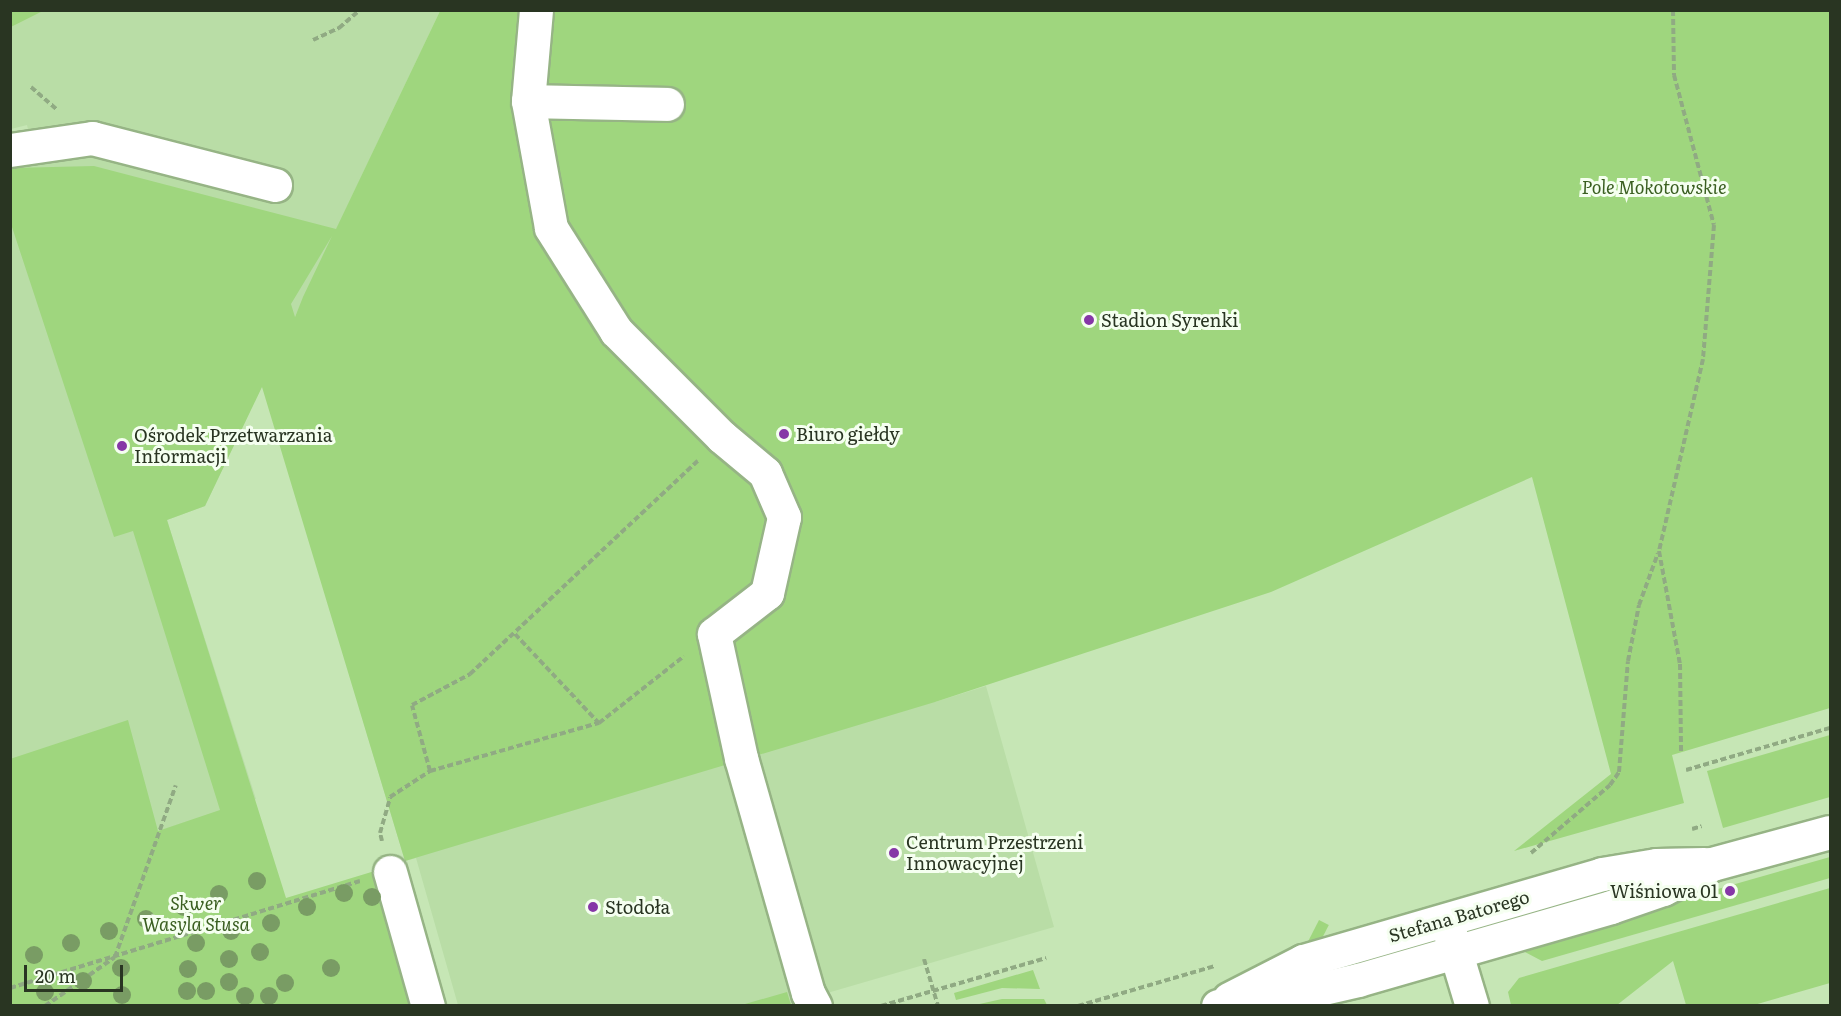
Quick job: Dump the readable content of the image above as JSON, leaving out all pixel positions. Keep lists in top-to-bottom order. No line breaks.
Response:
{"streets":{"street":["Stefana Batorego"]},"parks":["Pole Mokotowskie","Skwer Wasyla Stusa"],"places":["Stadion Syrenki","Biuro giełdy","Ośrodek Przetwarzania Informacji","Centrum Przestrzeni Innowacyjnej","Wiśniowa 01","Stodoła"],"scale_bar":"20 m"}
